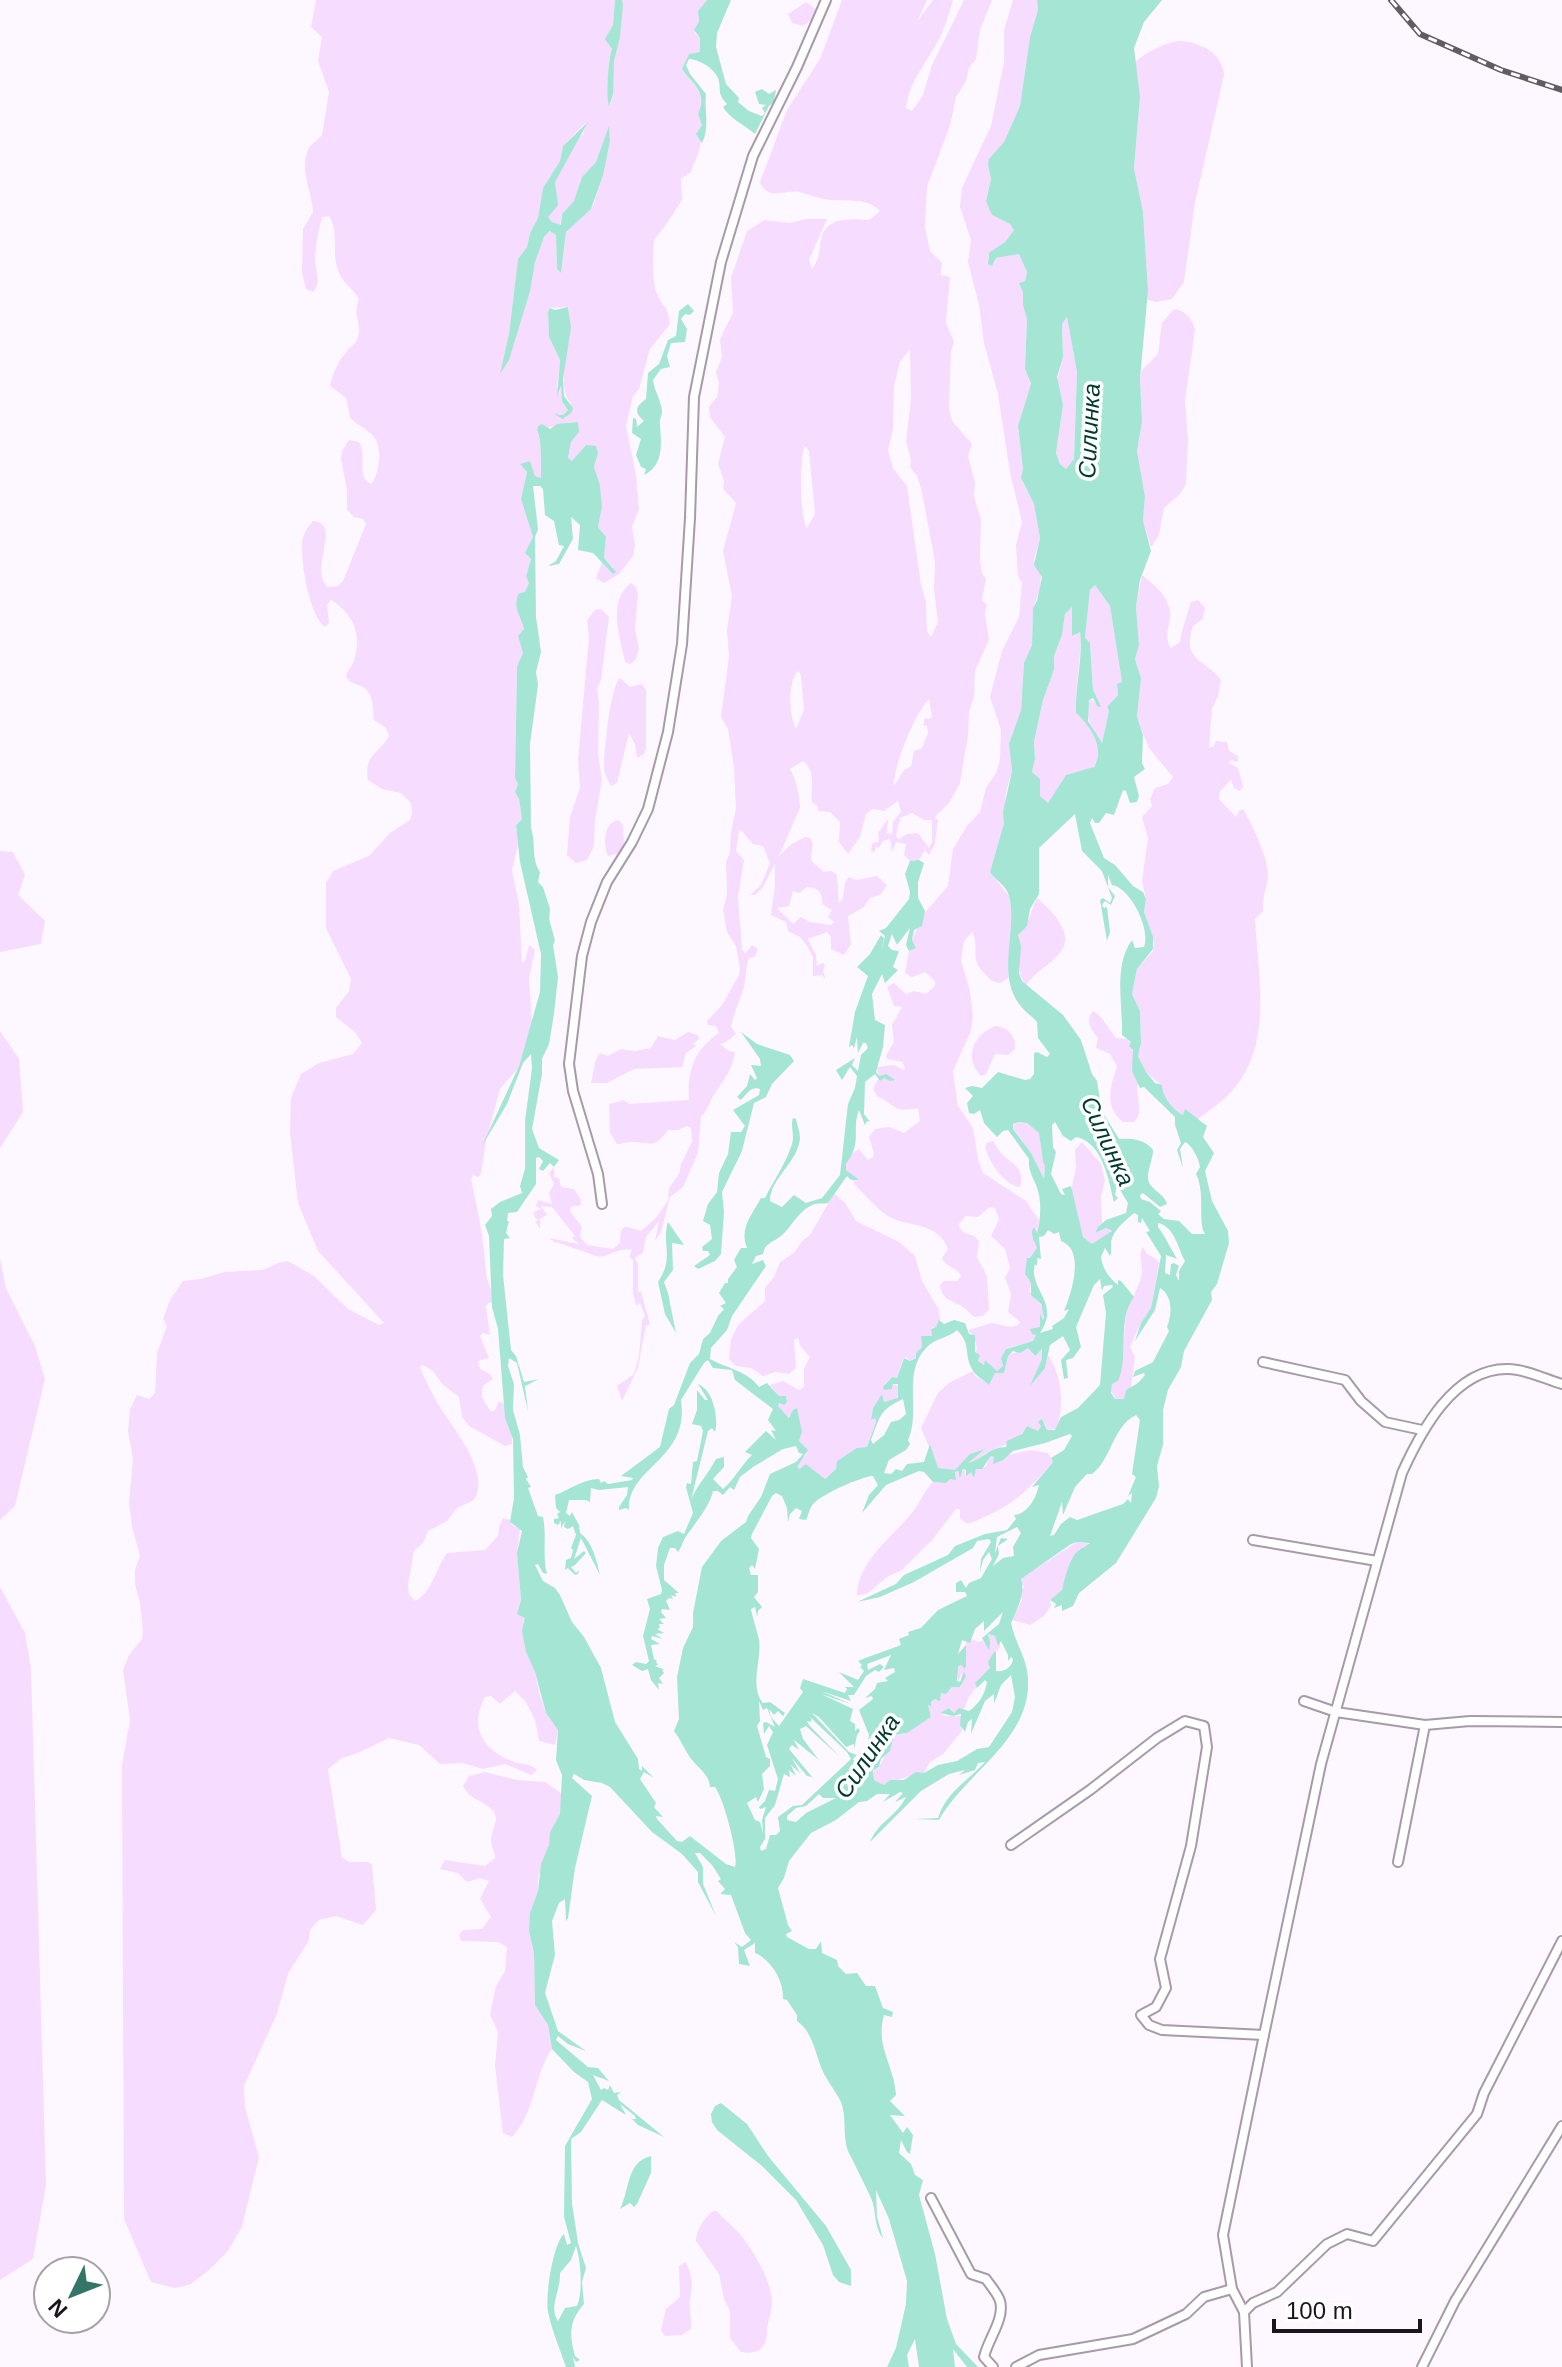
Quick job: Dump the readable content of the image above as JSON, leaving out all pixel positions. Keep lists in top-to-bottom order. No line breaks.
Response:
{"water":["Силинка"],"scale_bar":"100 m","north":"bottom left"}
